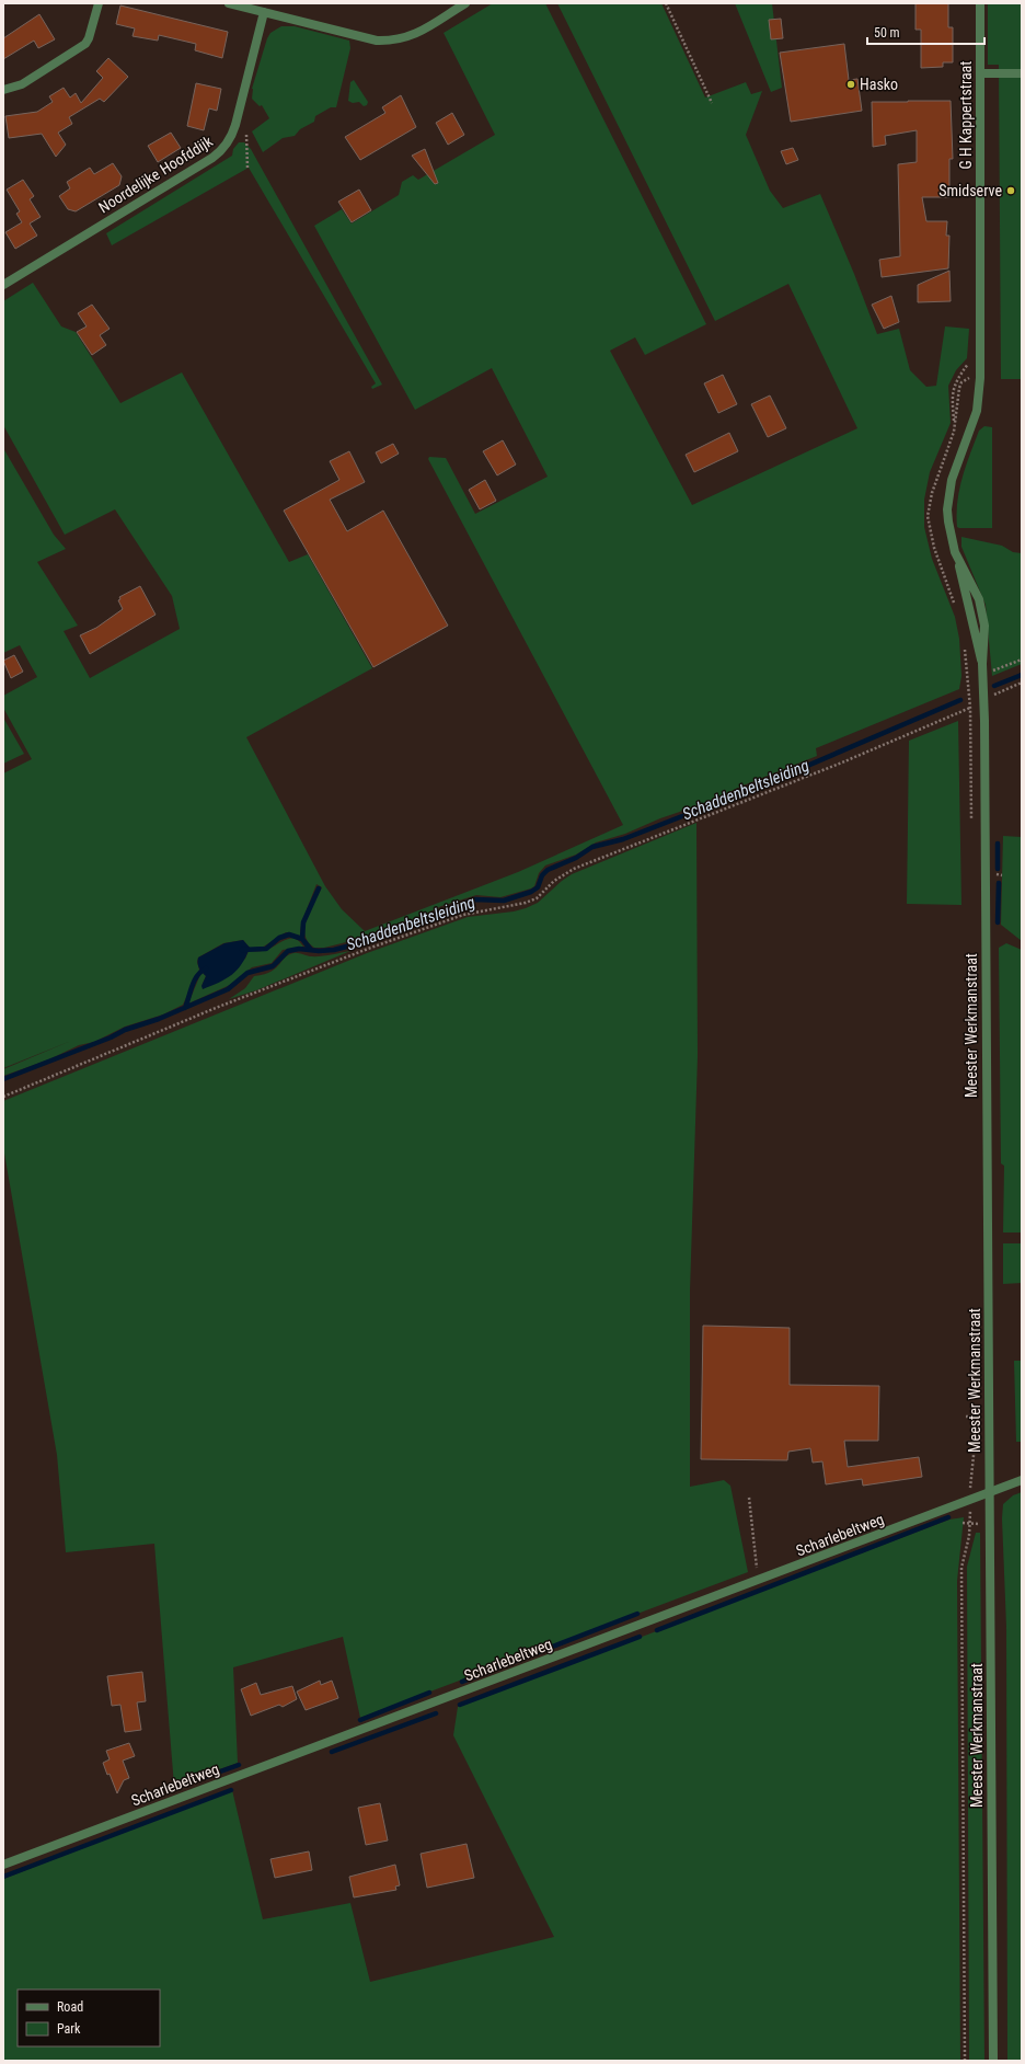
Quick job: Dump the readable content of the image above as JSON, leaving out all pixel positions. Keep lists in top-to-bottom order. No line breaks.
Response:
{"streets":{"street":["G H Kappertstraat","Noordelijke Hoofddijk","Meester Werkmanstraat","Scharlebeltweg"]},"crossings":[["G H Kappertstraat","Meester Werkmanstraat"],["Meester Werkmanstraat","Scharlebeltweg"]],"water":["Schaddenbeltsleiding"],"places":["Hasko","Smidserve"],"legend":["Road","Park"],"scale_bar":"50 m"}
